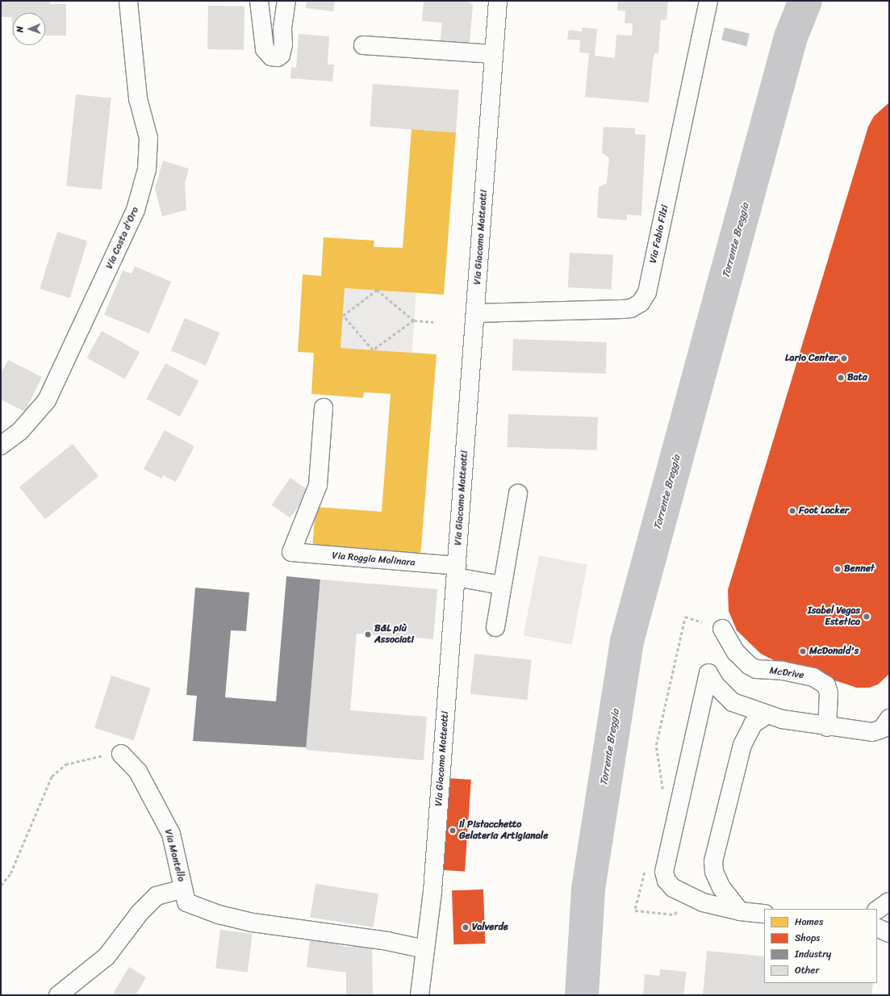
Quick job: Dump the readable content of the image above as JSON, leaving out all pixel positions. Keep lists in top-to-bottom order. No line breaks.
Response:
{"streets":{"street":["Via Fabio Filzi","Via Giacomo Matteotti","Via Costa d'Oro","Via Roggia Molinara","McDrive","Via Montello"]},"crossings":[["Via Fabio Filzi","Via Giacomo Matteotti"],["Via Giacomo Matteotti","Via Roggia Molinara"],["Via Giacomo Matteotti","Via Montello"]],"water":["Torrente Breggia"],"places":["Lario Center","Bata","Foot Locker","Bennet","Isabel Vegas Estetica","B&L più Associati","McDonald's","il Pistacchetto Gelateria Artigianale","Valverde"],"legend":["Homes","Shops","Industry","Other"],"north":"left"}
